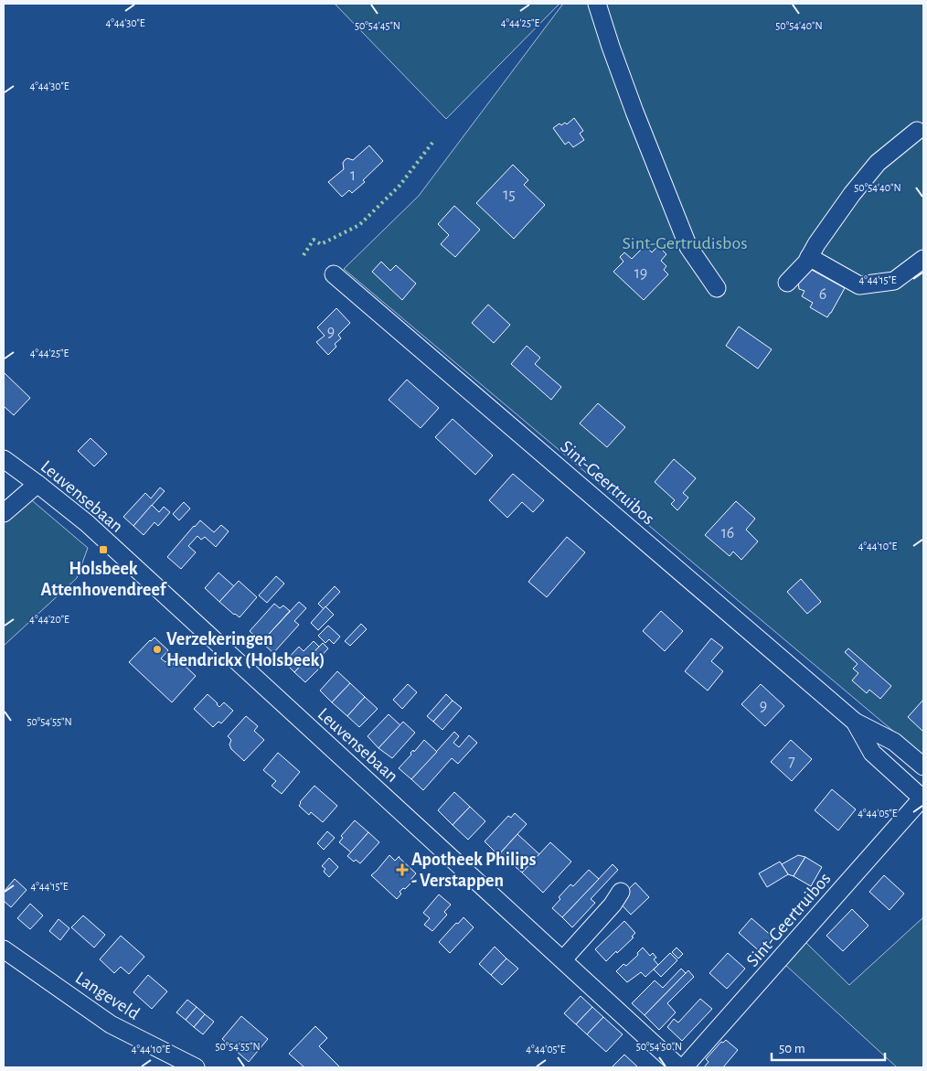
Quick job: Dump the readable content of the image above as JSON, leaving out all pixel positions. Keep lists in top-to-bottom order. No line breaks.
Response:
{"streets":{"street":["Sint-Geertruibos","Leuvensebaan","Langeveld"]},"parks":["Sint-Gertrudisbos"],"places":{"transit":["Holsbeek Attenhovendreef"],"other":["Verzekeringen Hendrickx (Holsbeek)"],"health":["Apotheek Philips - Verstappen"]},"house_numbers":["1","15","19","6","9","16","9","7"],"scale_bar":"50 m","coordinates":["4°44'30\"E","4°44'25\"E","50°54'45\"N","50°54'40\"N","4°44'15\"E","4°44'10\"E","4°44'20\"E","50°54'55\"N","4°44'05\"E","50°54'50\"N"]}
